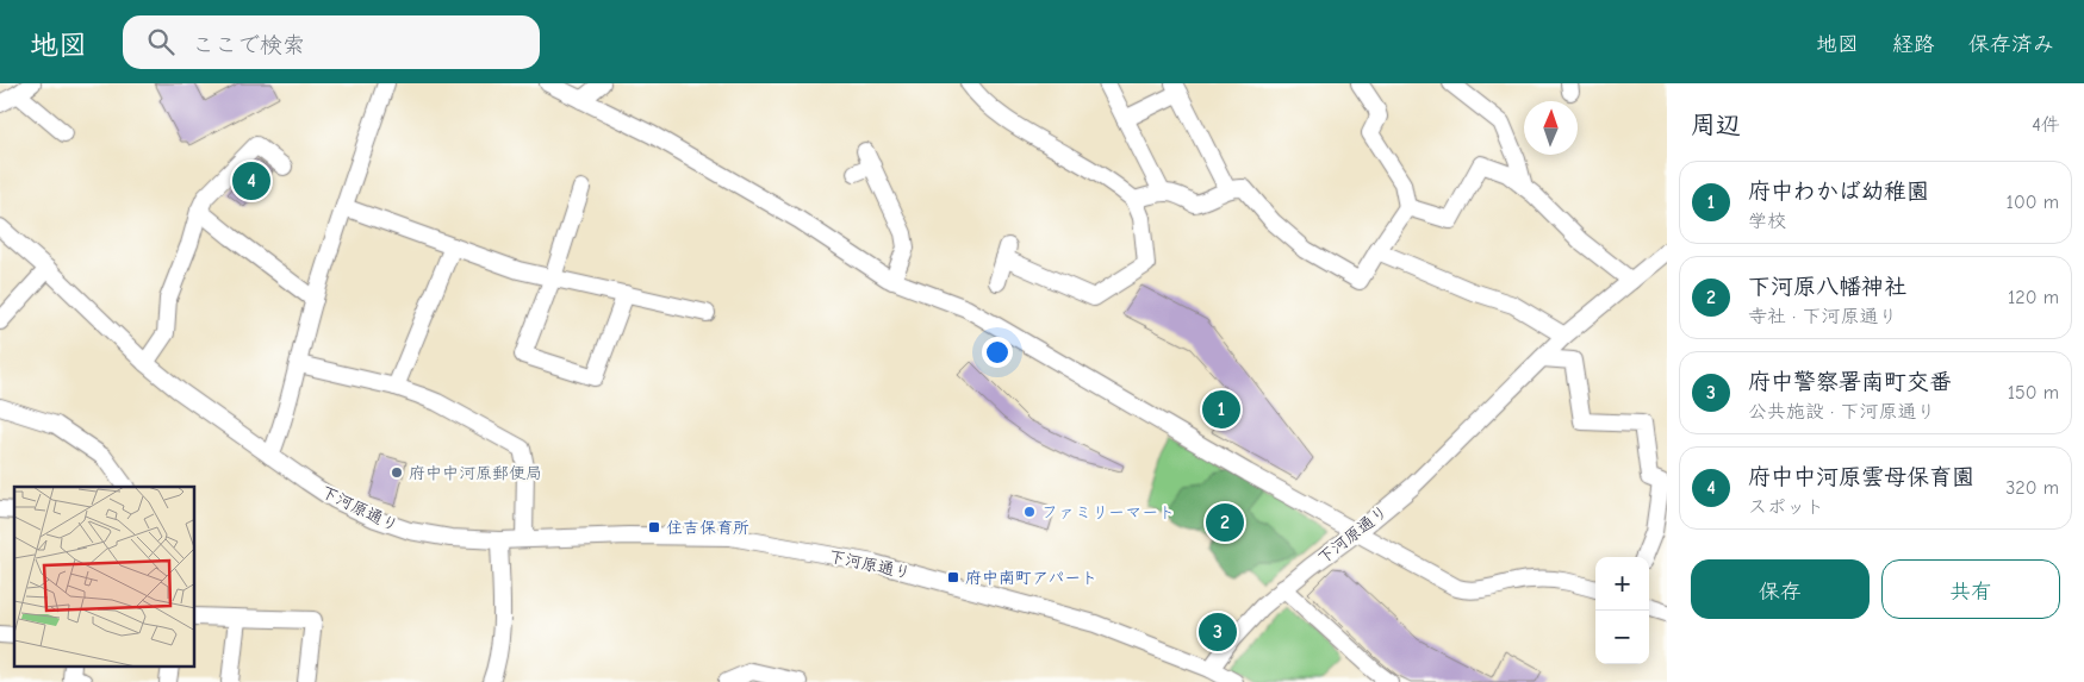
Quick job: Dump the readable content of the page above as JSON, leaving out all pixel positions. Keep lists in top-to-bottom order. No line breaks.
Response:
{"streets":{"street":["下河原通り"]},"places":{"other":["府中中河原郵便局","ファミリーマート"],"transit":["住吉保育所","府中南町アパート"]},"north":"top","page":{"header":"地図","search":"ここで検索","nav":["地図","経路","保存済み"],"heading":["周辺","4件"],"pins":["4","1","2","3"],"list":[{"mark":"1","name":"府中わかば幼稚園","note":"学校","value":"100 m"},{"mark":"2","name":"下河原八幡神社","note":"寺社 · 下河原通り","value":"120 m"},{"mark":"3","name":"府中警察署南町交番","note":"公共施設 · 下河原通り","value":"150 m"},{"mark":"4","name":"府中中河原雲母保育園","note":"スポット","value":"320 m"}],"buttons":["保存","共有"],"map_buttons":["+","−"]}}
